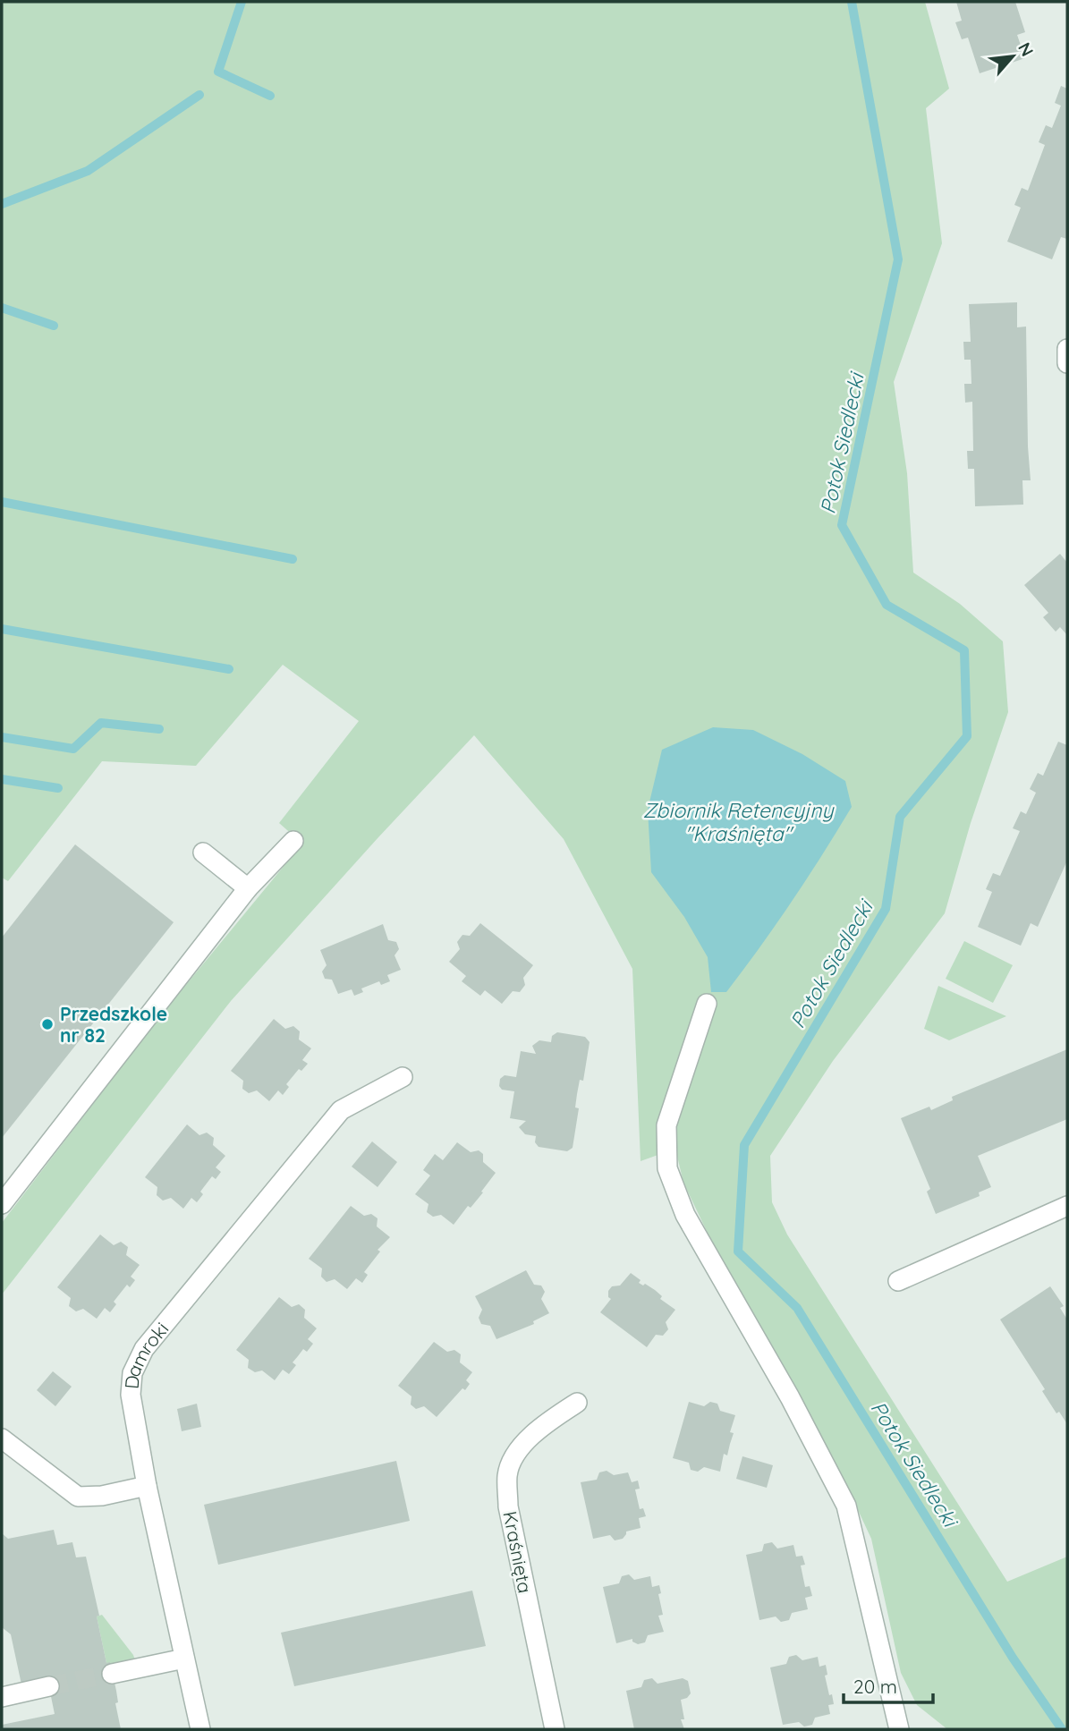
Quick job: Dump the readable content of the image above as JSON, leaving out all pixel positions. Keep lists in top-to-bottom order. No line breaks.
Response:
{"streets":{"street":["Damroki","Kraśnięta"]},"water":["Potok Siedlecki","Zbiornik Retencyjny \"Kraśnięta\""],"places":["Przedszkole nr 82"],"scale_bar":"20 m","north":"top right"}
